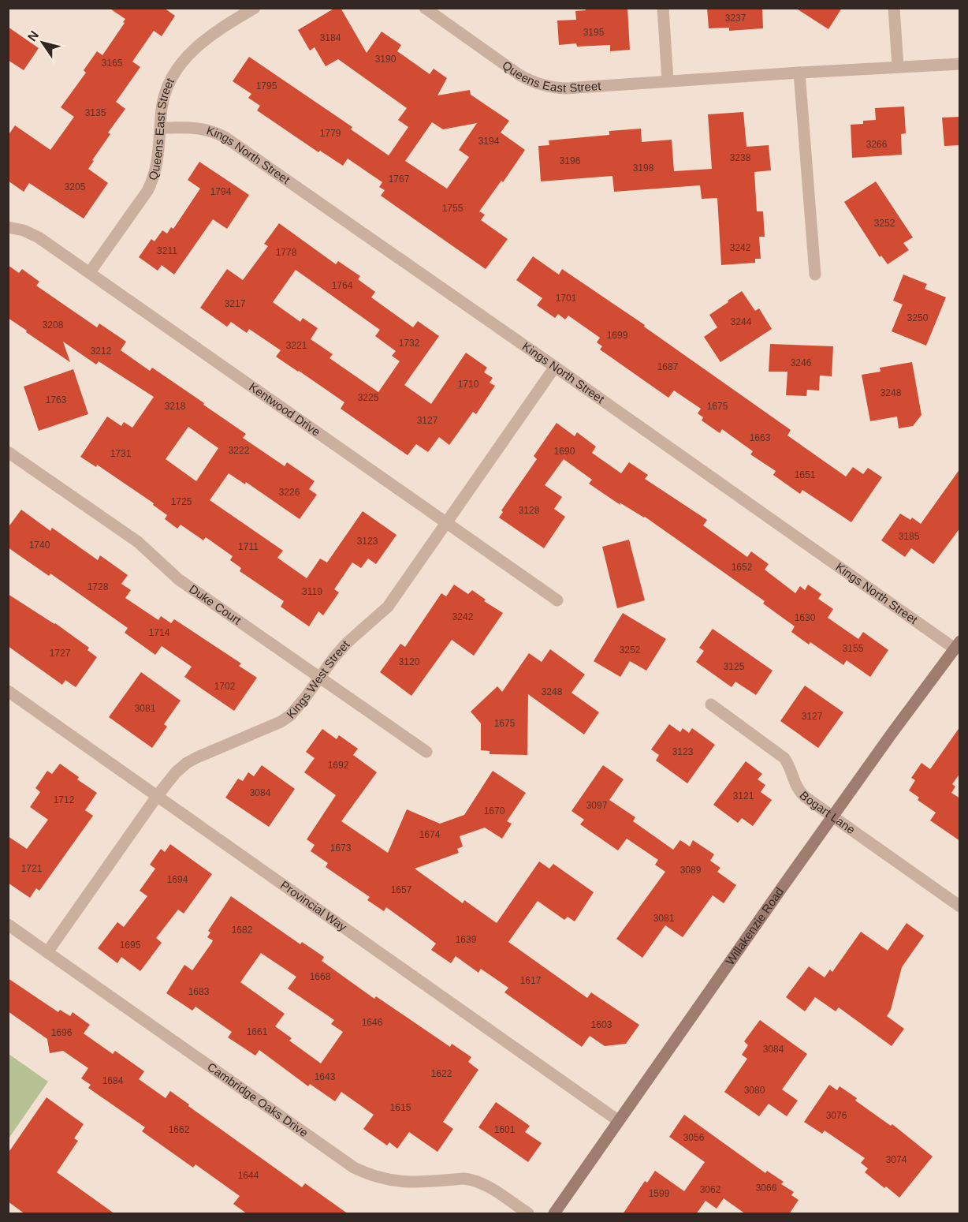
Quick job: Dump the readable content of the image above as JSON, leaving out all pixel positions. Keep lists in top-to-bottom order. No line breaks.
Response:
{"streets":{"street":["Queens East Street","Kings North Street","Kentwood Drive","Duke Court","Kings West Street","Bogart Lane","Provincial Way","Willakenzie Road","Cambridge Oaks Drive"]},"crossings":[["Queens East Street","Kings North Street"],["Queens East Street","Kentwood Drive"],["Kings North Street","Kings West Street"],["Kings North Street","Willakenzie Road"],["Kentwood Drive","Kings West Street"],["Duke Court","Kings West Street"],["Kings West Street","Provincial Way"],["Kings West Street","Cambridge Oaks Drive"],["Bogart Lane","Willakenzie Road"],["Provincial Way","Willakenzie Road"]],"house_numbers":["3237","3195","3184","3190","3165","1795","3135","1779","3194","3266","3238","3196","3198","1767","3205","1794","1755","3252","3242","3211","1778","1764","1701","3217","3250","3244","3208","1699","1732","3221","3212","3246","1687","1710","3248","3225","1763","3218","1675","3127","1663","3222","1690","1731","1651","3226","1725","3128","3185","3123","1740","1711","1652","1728","3119","3242","1630","1714","3155","3252","1727","3120","3125","1702","3248","3081","3127","1675","3123","1692","3084","3121","1712","3097","1670","1674","1673","1721","3089","1694","1657","3081","1682","1639","1695","1668","1617","1683","1646","1603","1661","1696","3084","1622","1643","1684","3080","1615","3076","1662","1601","3056","3074","1644","3066","3062","1599"],"north":"top left"}
